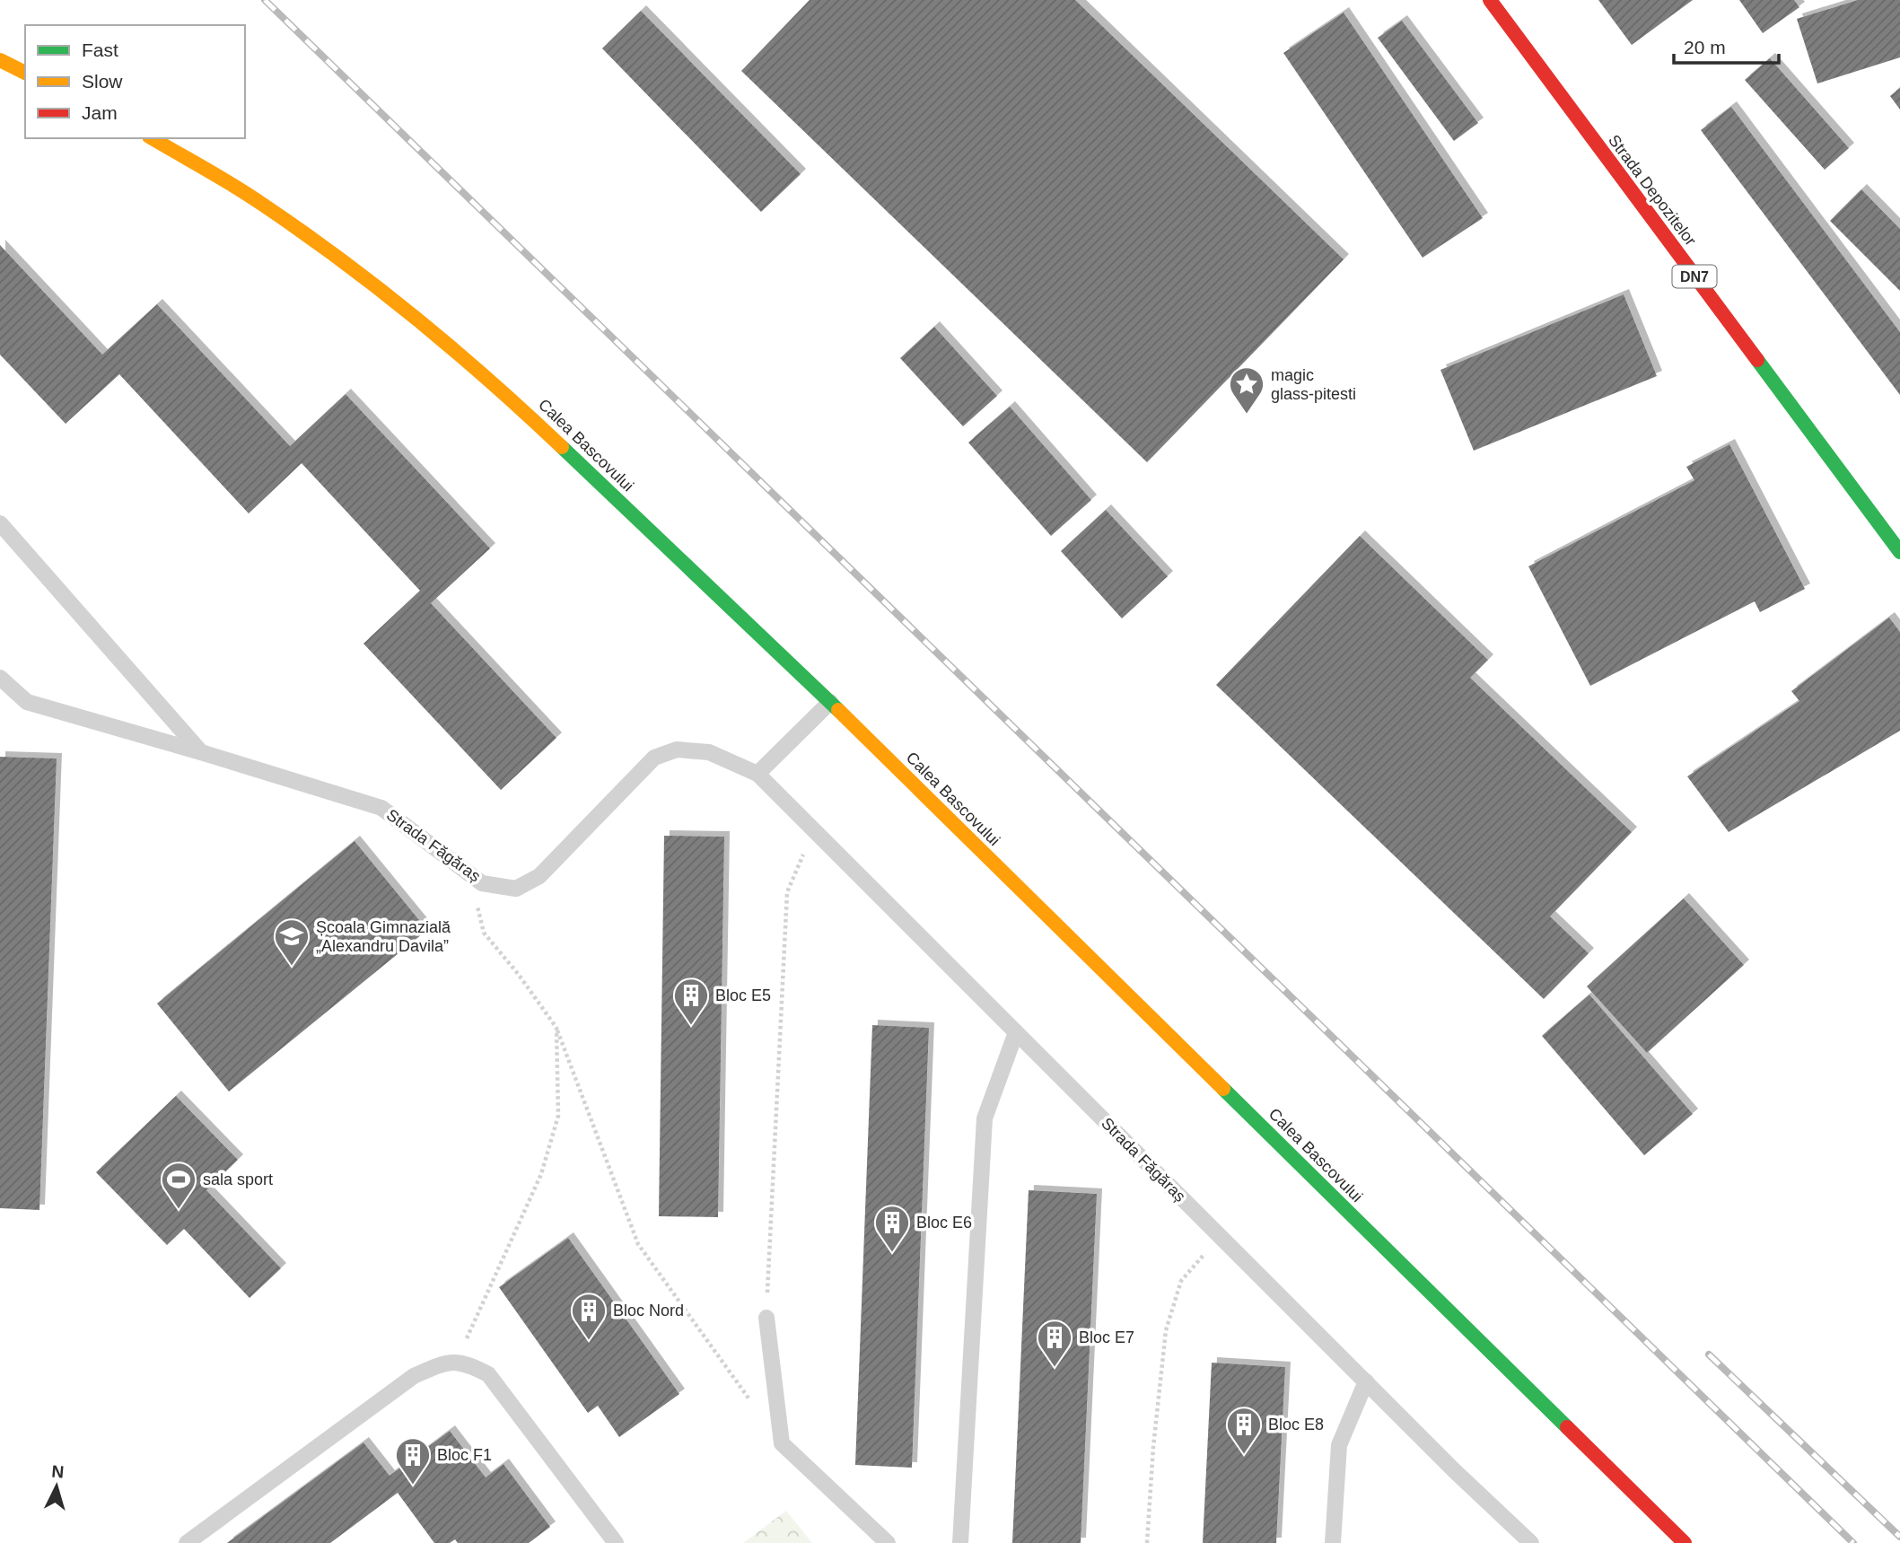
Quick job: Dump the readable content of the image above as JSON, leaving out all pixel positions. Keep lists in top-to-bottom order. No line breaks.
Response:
{"streets":{"street":["Strada Depozitelor","DN7","Calea Bascovului"],"lane":["Strada Făgăraș"]},"places":{"place":["magic glass-pitesti"],"school or university":["Școala Gimnazială „Alexandru Davila”"],"building":["Bloc E5","Bloc E6","Bloc Nord","Bloc E7","Bloc E8","Bloc F1"],"sports":["sala sport"]},"legend":["Fast","Slow","Jam"],"scale_bar":"20 m","north":"top"}
